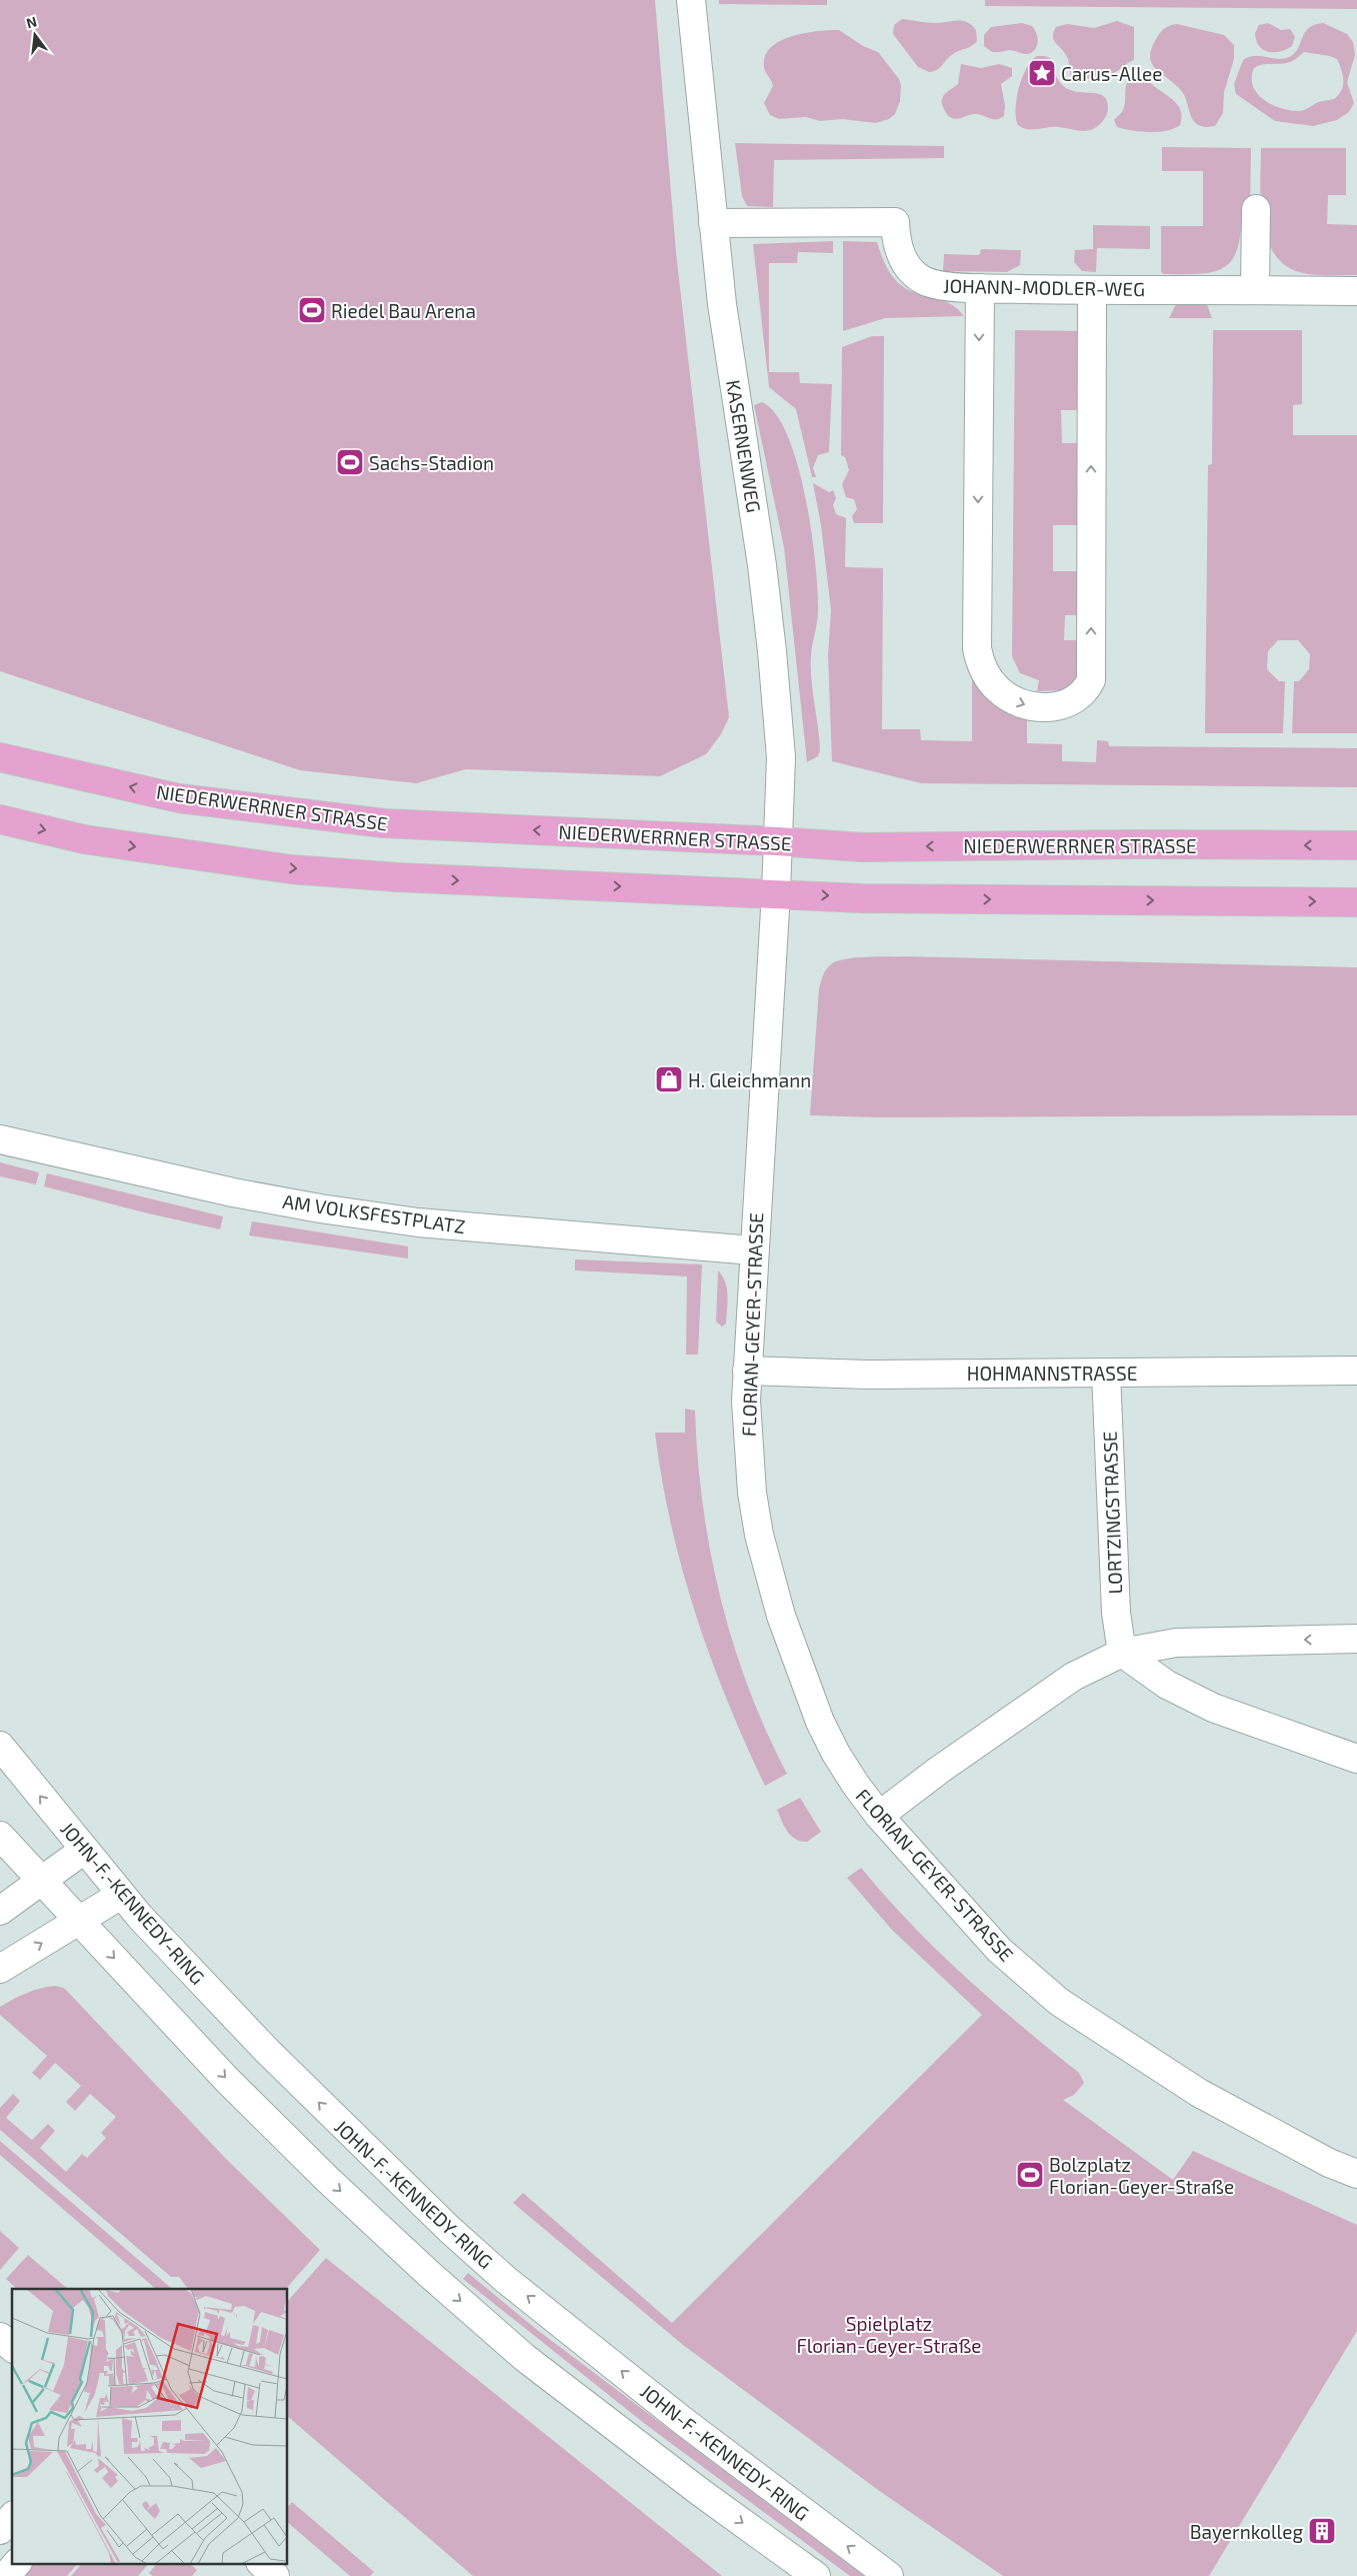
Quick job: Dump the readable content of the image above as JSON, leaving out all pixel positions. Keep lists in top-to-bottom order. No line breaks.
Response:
{"streets":{"main road":["NIEDERWERRNER STRASSE"],"street":["JOHANN-MODLER-WEG","KASERNENWEG","AM VOLKSFESTPLATZ","FLORIAN-GEYER-STRASSE","HOHMANNSTRASSE","LORTZINGSTRASSE","JOHN-F.-KENNEDY-RING"]},"crossings":[["JOHANN-MODLER-WEG","KASERNENWEG"],["KASERNENWEG","NIEDERWERRNER STRASSE"],["KASERNENWEG","FLORIAN-GEYER-STRASSE"],["AM VOLKSFESTPLATZ","FLORIAN-GEYER-STRASSE"],["FLORIAN-GEYER-STRASSE","HOHMANNSTRASSE"],["HOHMANNSTRASSE","LORTZINGSTRASSE"]],"parks":["Spielplatz Florian-Geyer-Straße"],"places":{"place":["Carus-Allee"],"sports":["Riedel Bau Arena","Sachs-Stadion","Bolzplatz Florian-Geyer-Straße"],"shop":["H. Gleichmann"],"building":["Bayernkolleg"]},"north":"top"}
